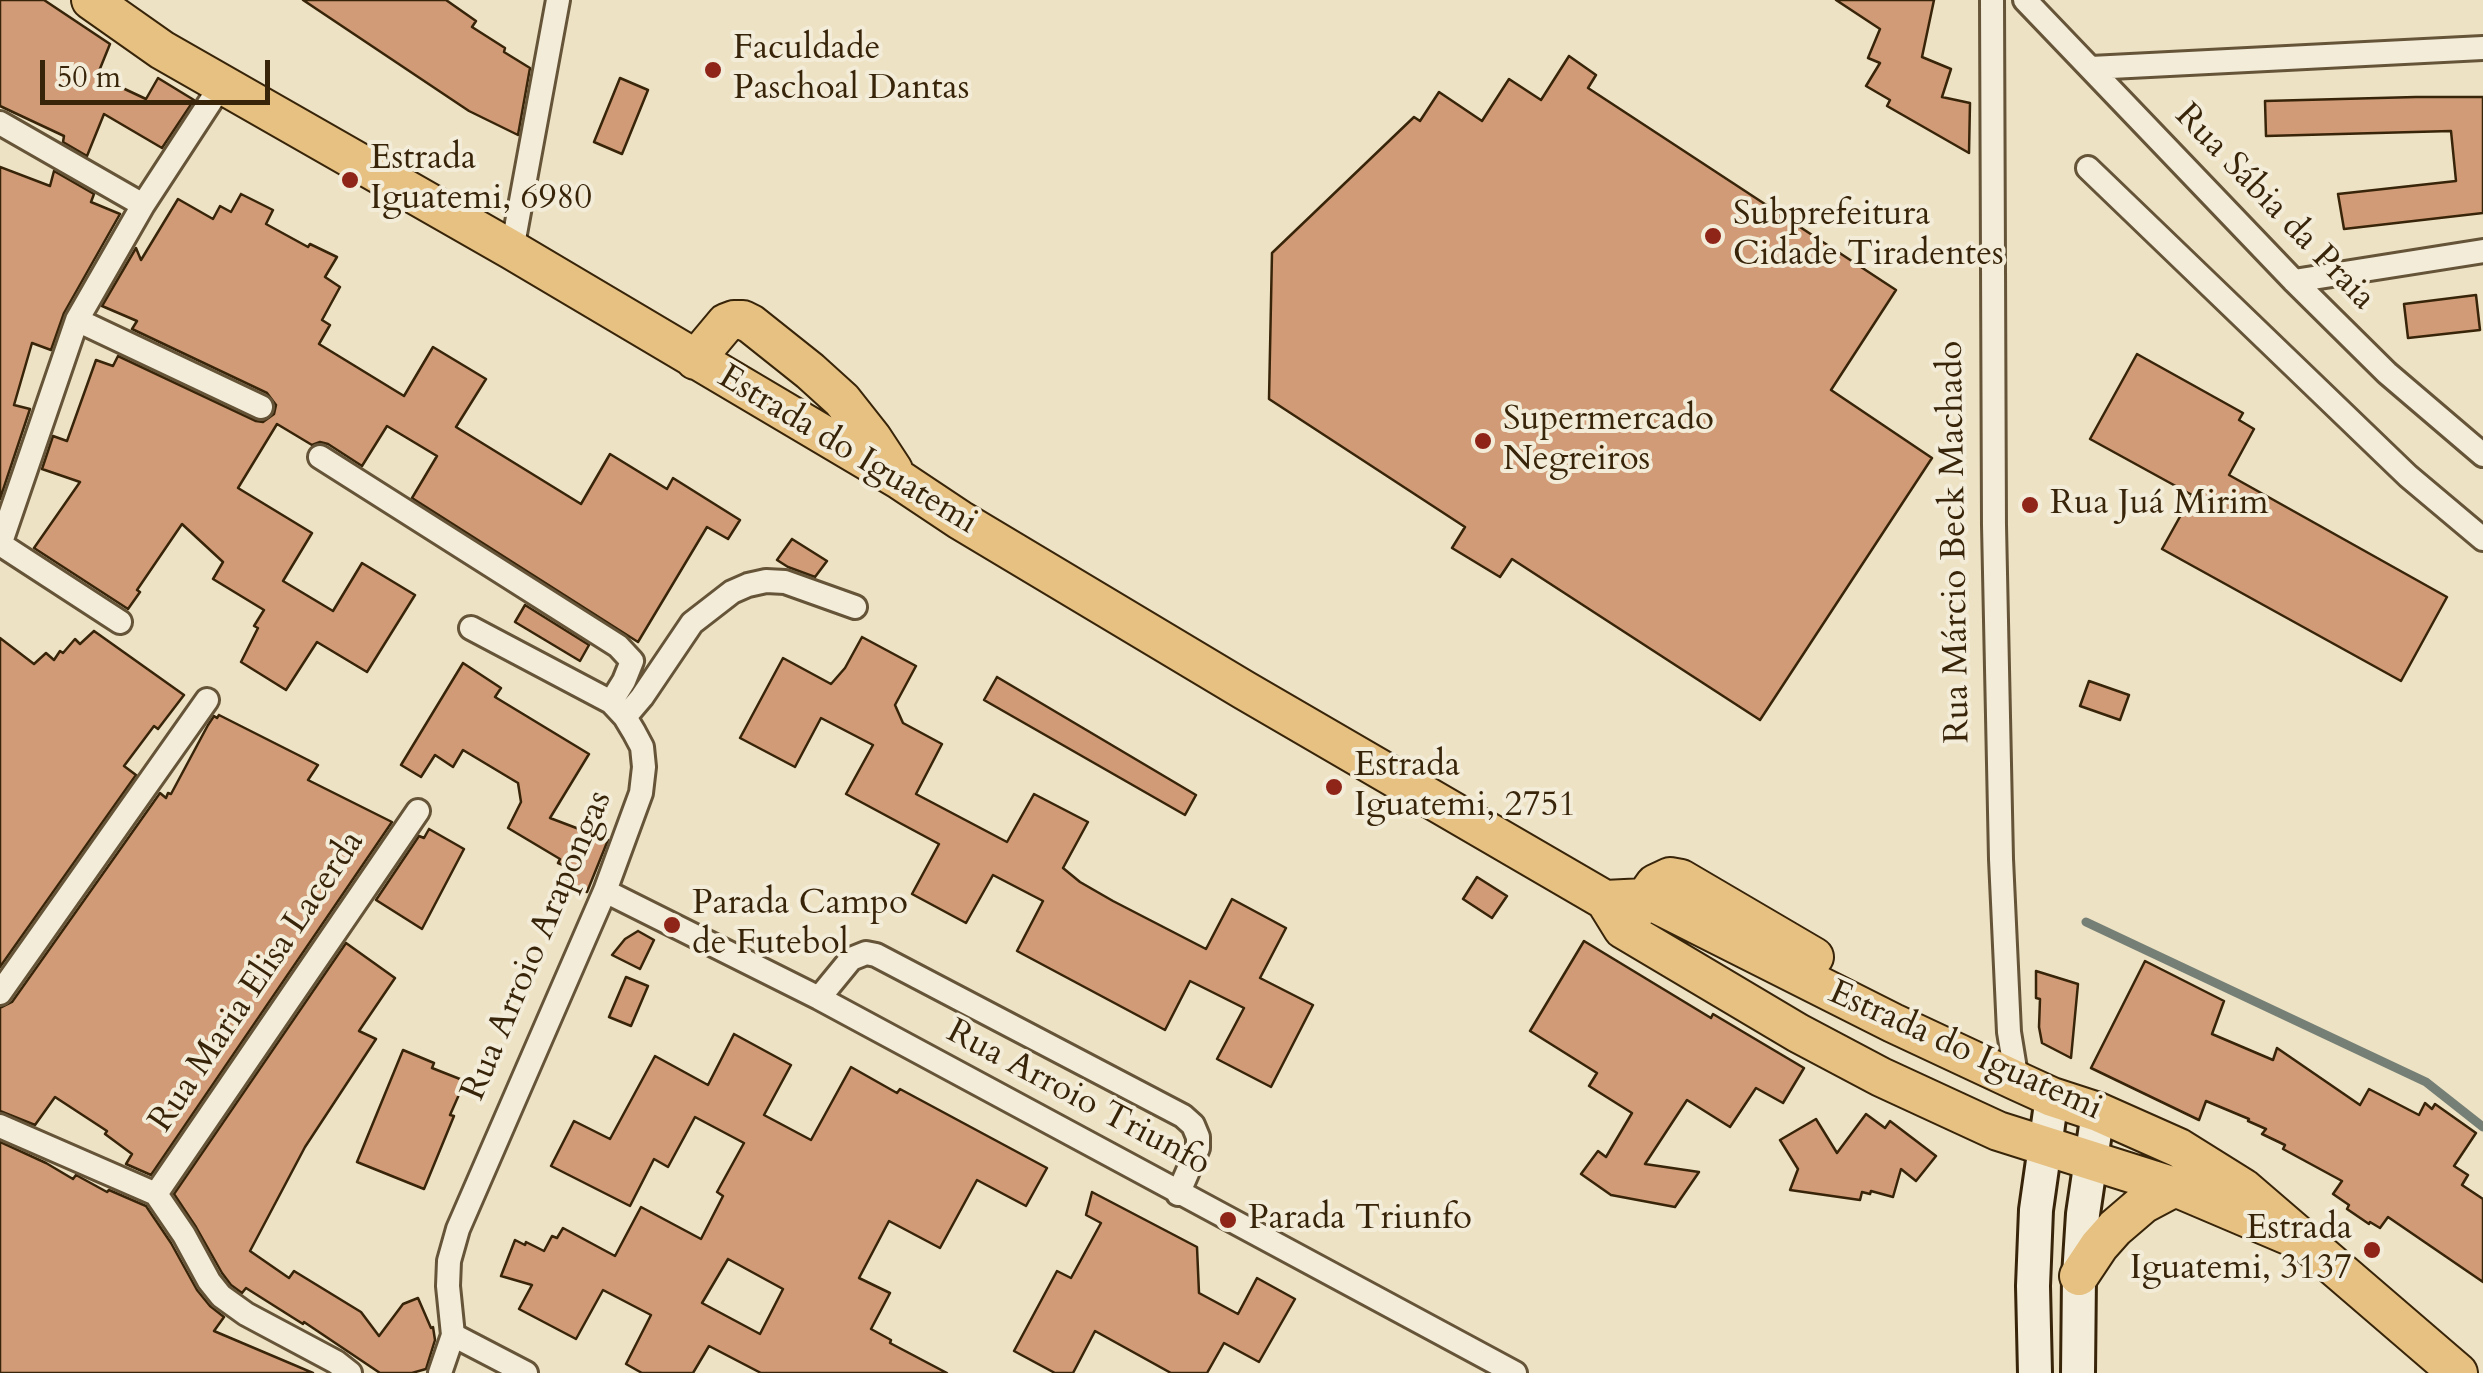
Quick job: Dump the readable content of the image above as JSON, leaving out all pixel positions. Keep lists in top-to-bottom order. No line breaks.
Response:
{"streets":{"main road":["Estrada do Iguatemi"],"street":["Rua Sábia da Praia","Rua Márcio Beck Machado","Rua Arroio Arapongas","Rua Maria Elisa Lacerda","Rua Arroio Triunfo"]},"crossings":[["Estrada do Iguatemi","Rua Márcio Beck Machado"],["Rua Arroio Arapongas","Rua Arroio Triunfo"]],"places":["Faculdade Paschoal Dantas","Estrada Iguatemi, 6980","Subprefeitura Cidade Tiradentes","Supermercado Negreiros","Rua Juá Mirim","Estrada Iguatemi, 2751","Parada Campo de Futebol","Parada Triunfo","Estrada Iguatemi, 3137"],"scale_bar":"50 m"}
